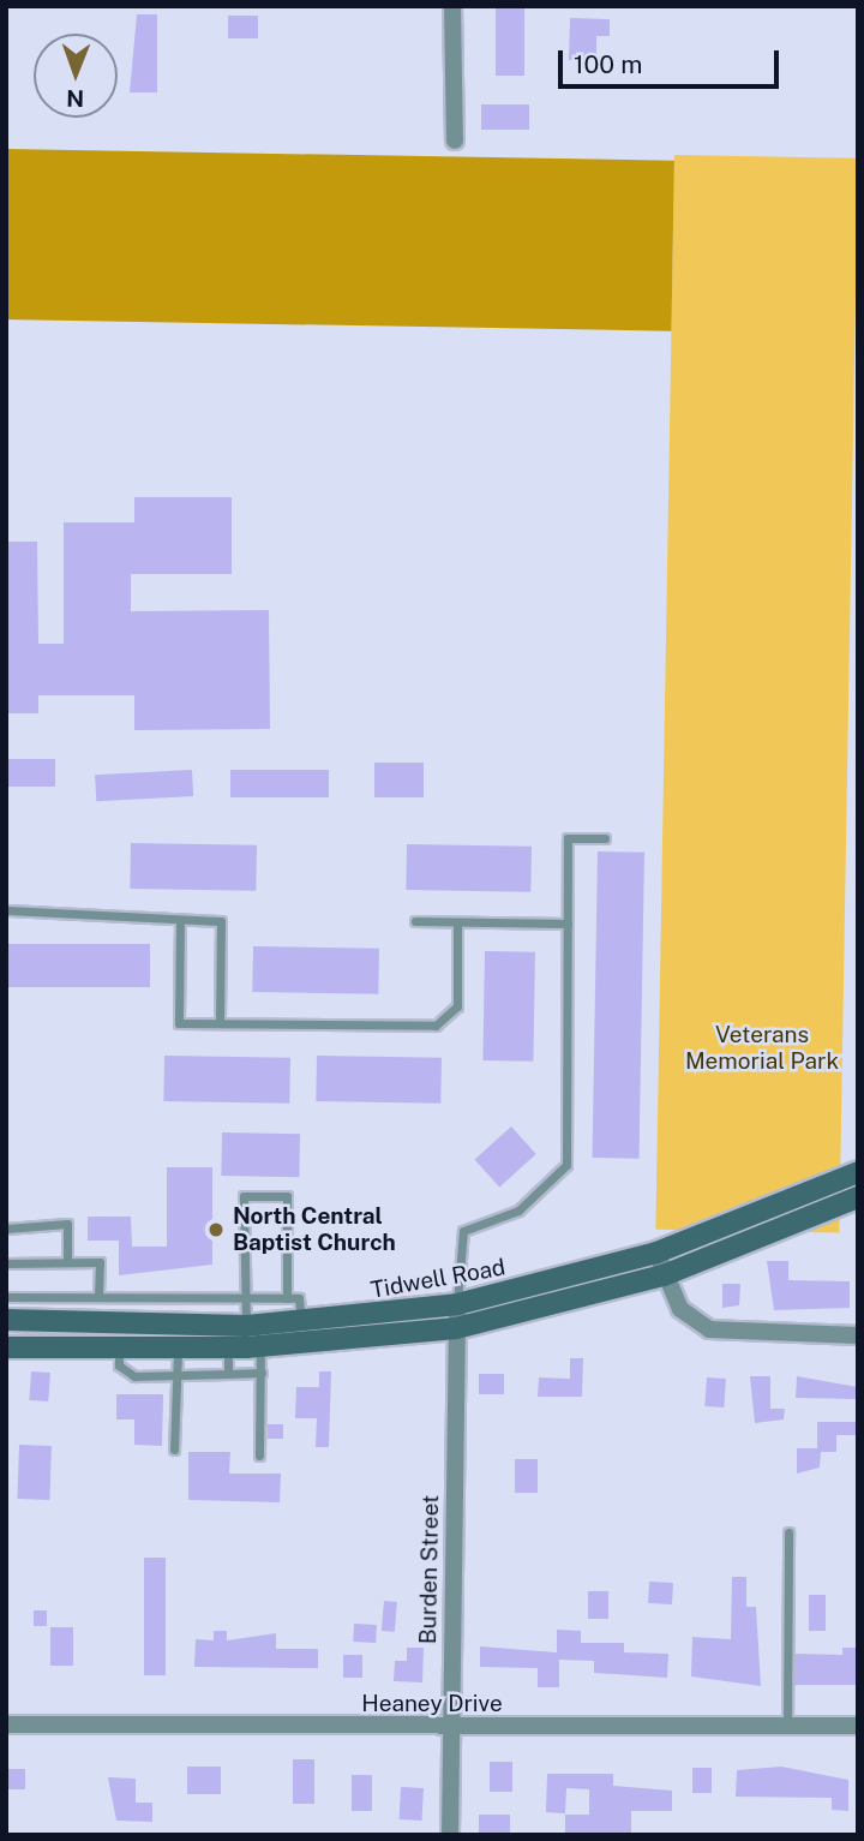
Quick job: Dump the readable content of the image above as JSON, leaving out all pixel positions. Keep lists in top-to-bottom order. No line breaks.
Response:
{"streets":{"main road":["Tidwell Road"],"street":["Burden Street","Heaney Drive"]},"crossings":[["Tidwell Road","Burden Street"],["Burden Street","Heaney Drive"]],"parks":["Veterans Memorial Park"],"places":["North Central Baptist Church"],"scale_bar":"100 m","north":"bottom"}
